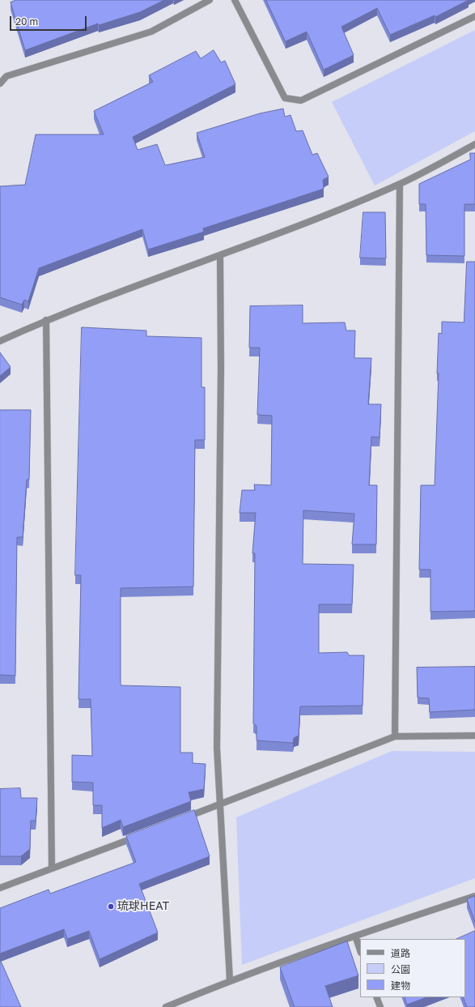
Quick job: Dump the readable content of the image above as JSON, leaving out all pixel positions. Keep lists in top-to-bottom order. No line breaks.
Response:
{"places":["琉球HEAT"],"legend":["道路","公園","建物"],"scale_bar":"20 m"}
